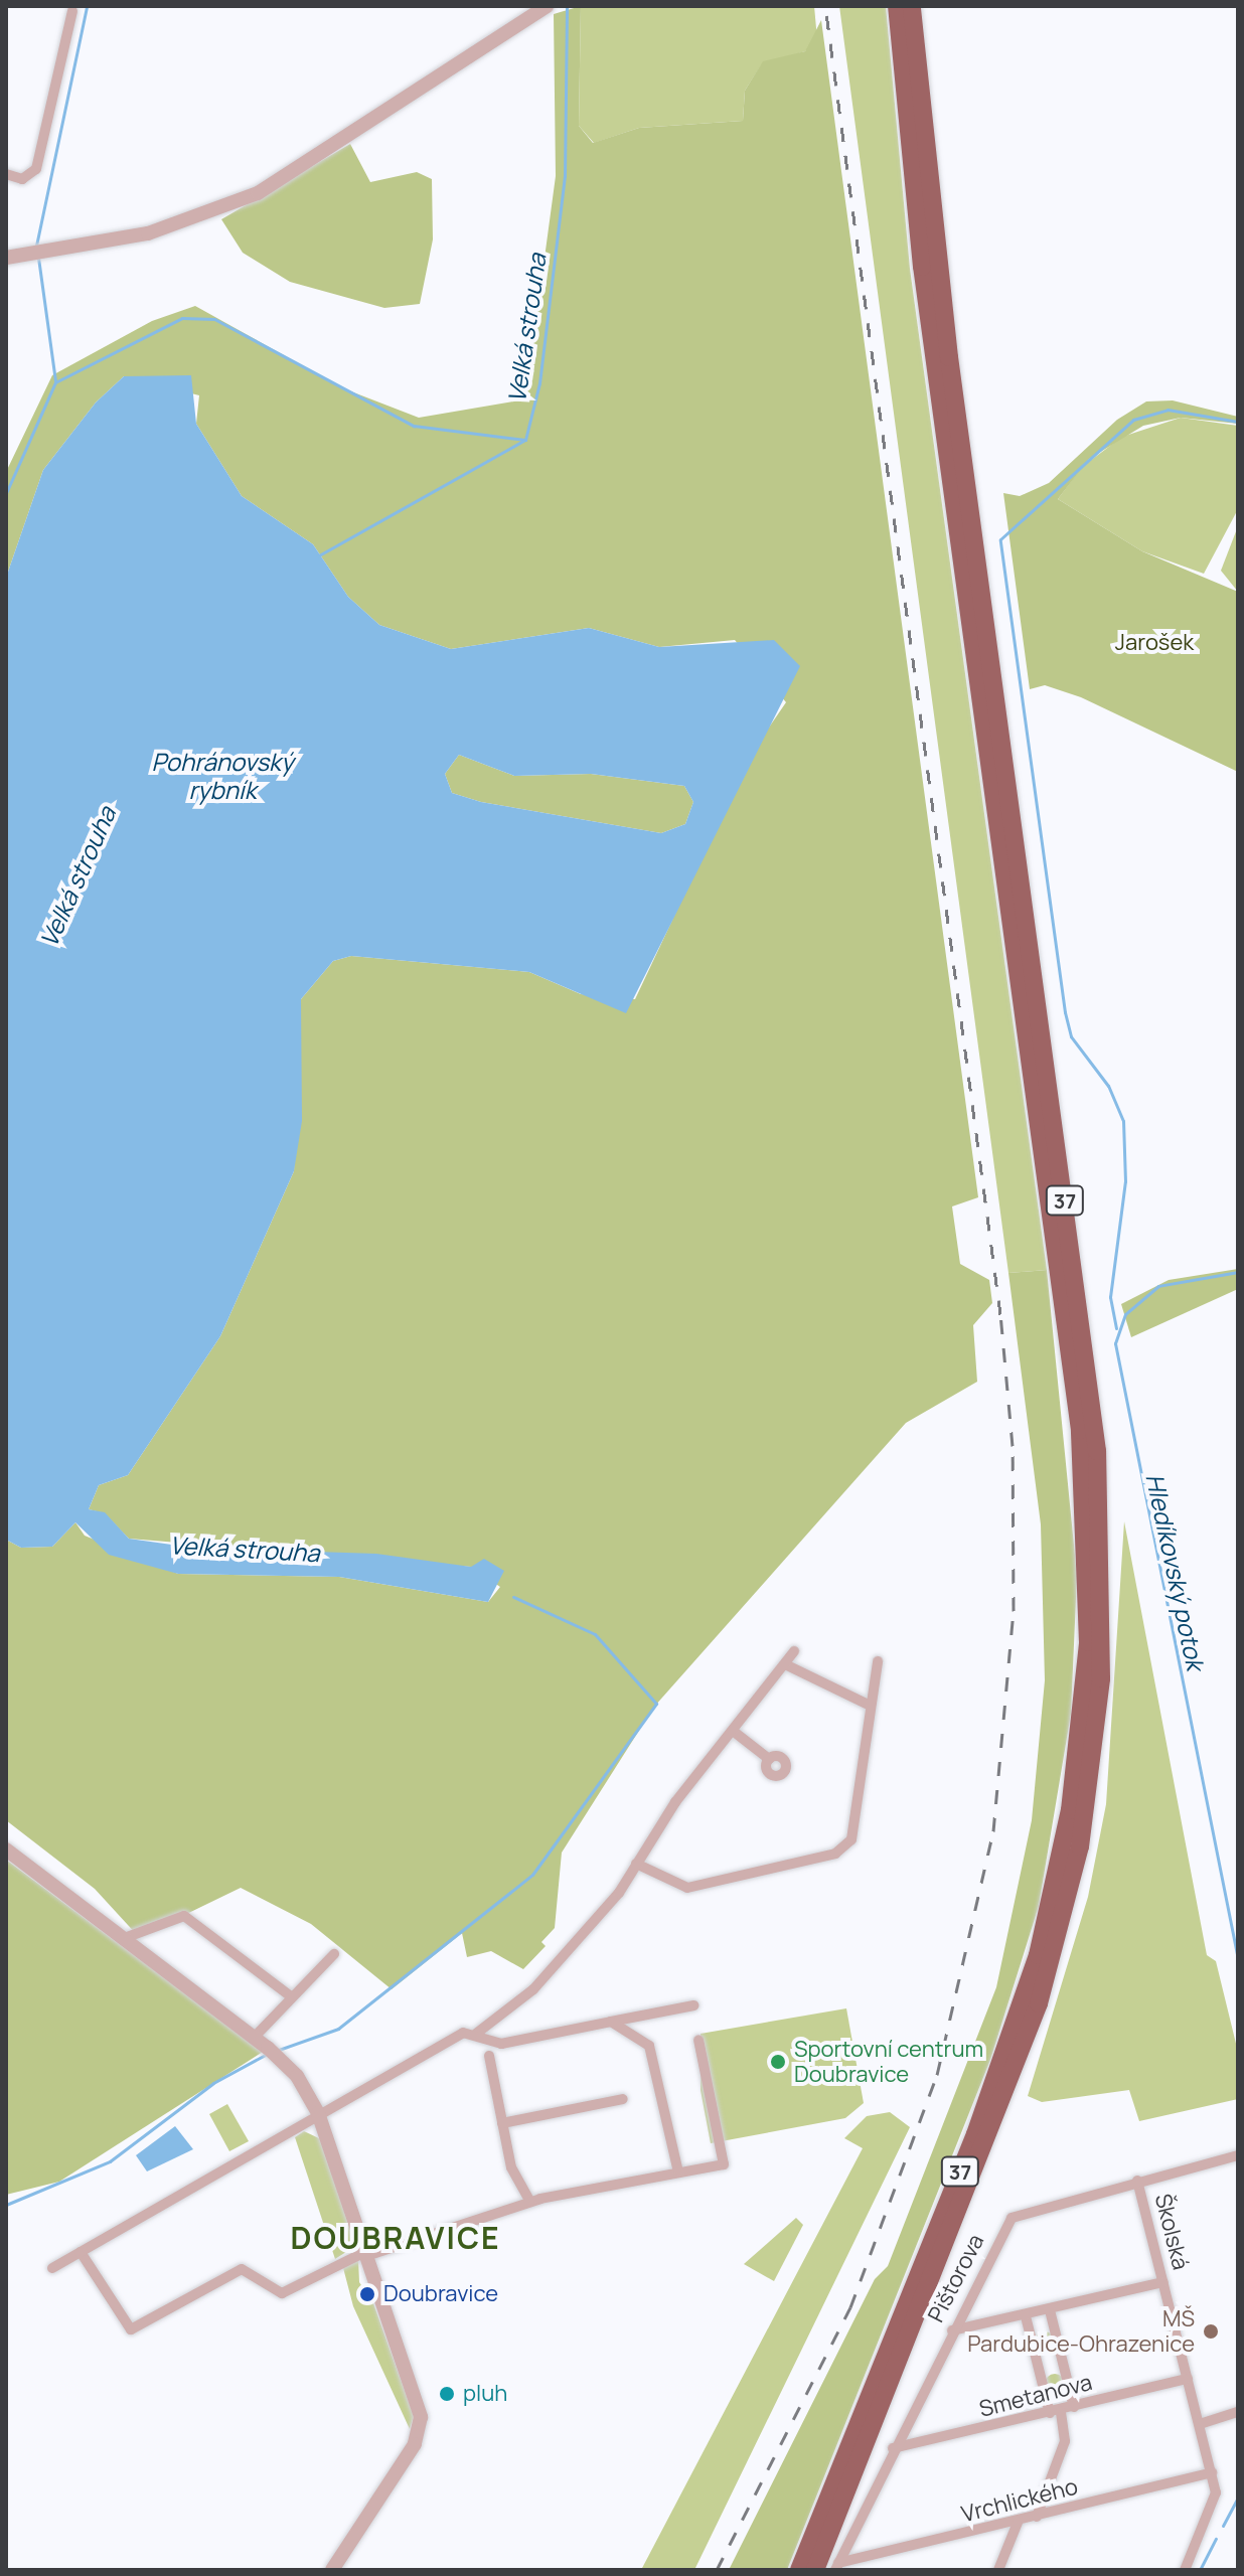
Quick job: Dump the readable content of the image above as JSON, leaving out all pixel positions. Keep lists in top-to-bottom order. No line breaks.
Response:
{"streets":{"highway":["37"],"street":["Školská","Pištorova","Smetanova","Vrchlického"]},"crossings":[["Školská","Pištorova"],["Školská","Smetanova"],["Školská","Vrchlického"],["Pištorova","Smetanova"],["Pištorova","Vrchlického"]],"districts":["DOUBRAVICE"],"water":["Velká strouha","Pohránovský rybník","Hledíkovský potok"],"parks":["Jarošek"],"places":["Sportovní centrum Doubravice","Doubravice","MŠ Pardubice-Ohrazenice","pluh"]}
